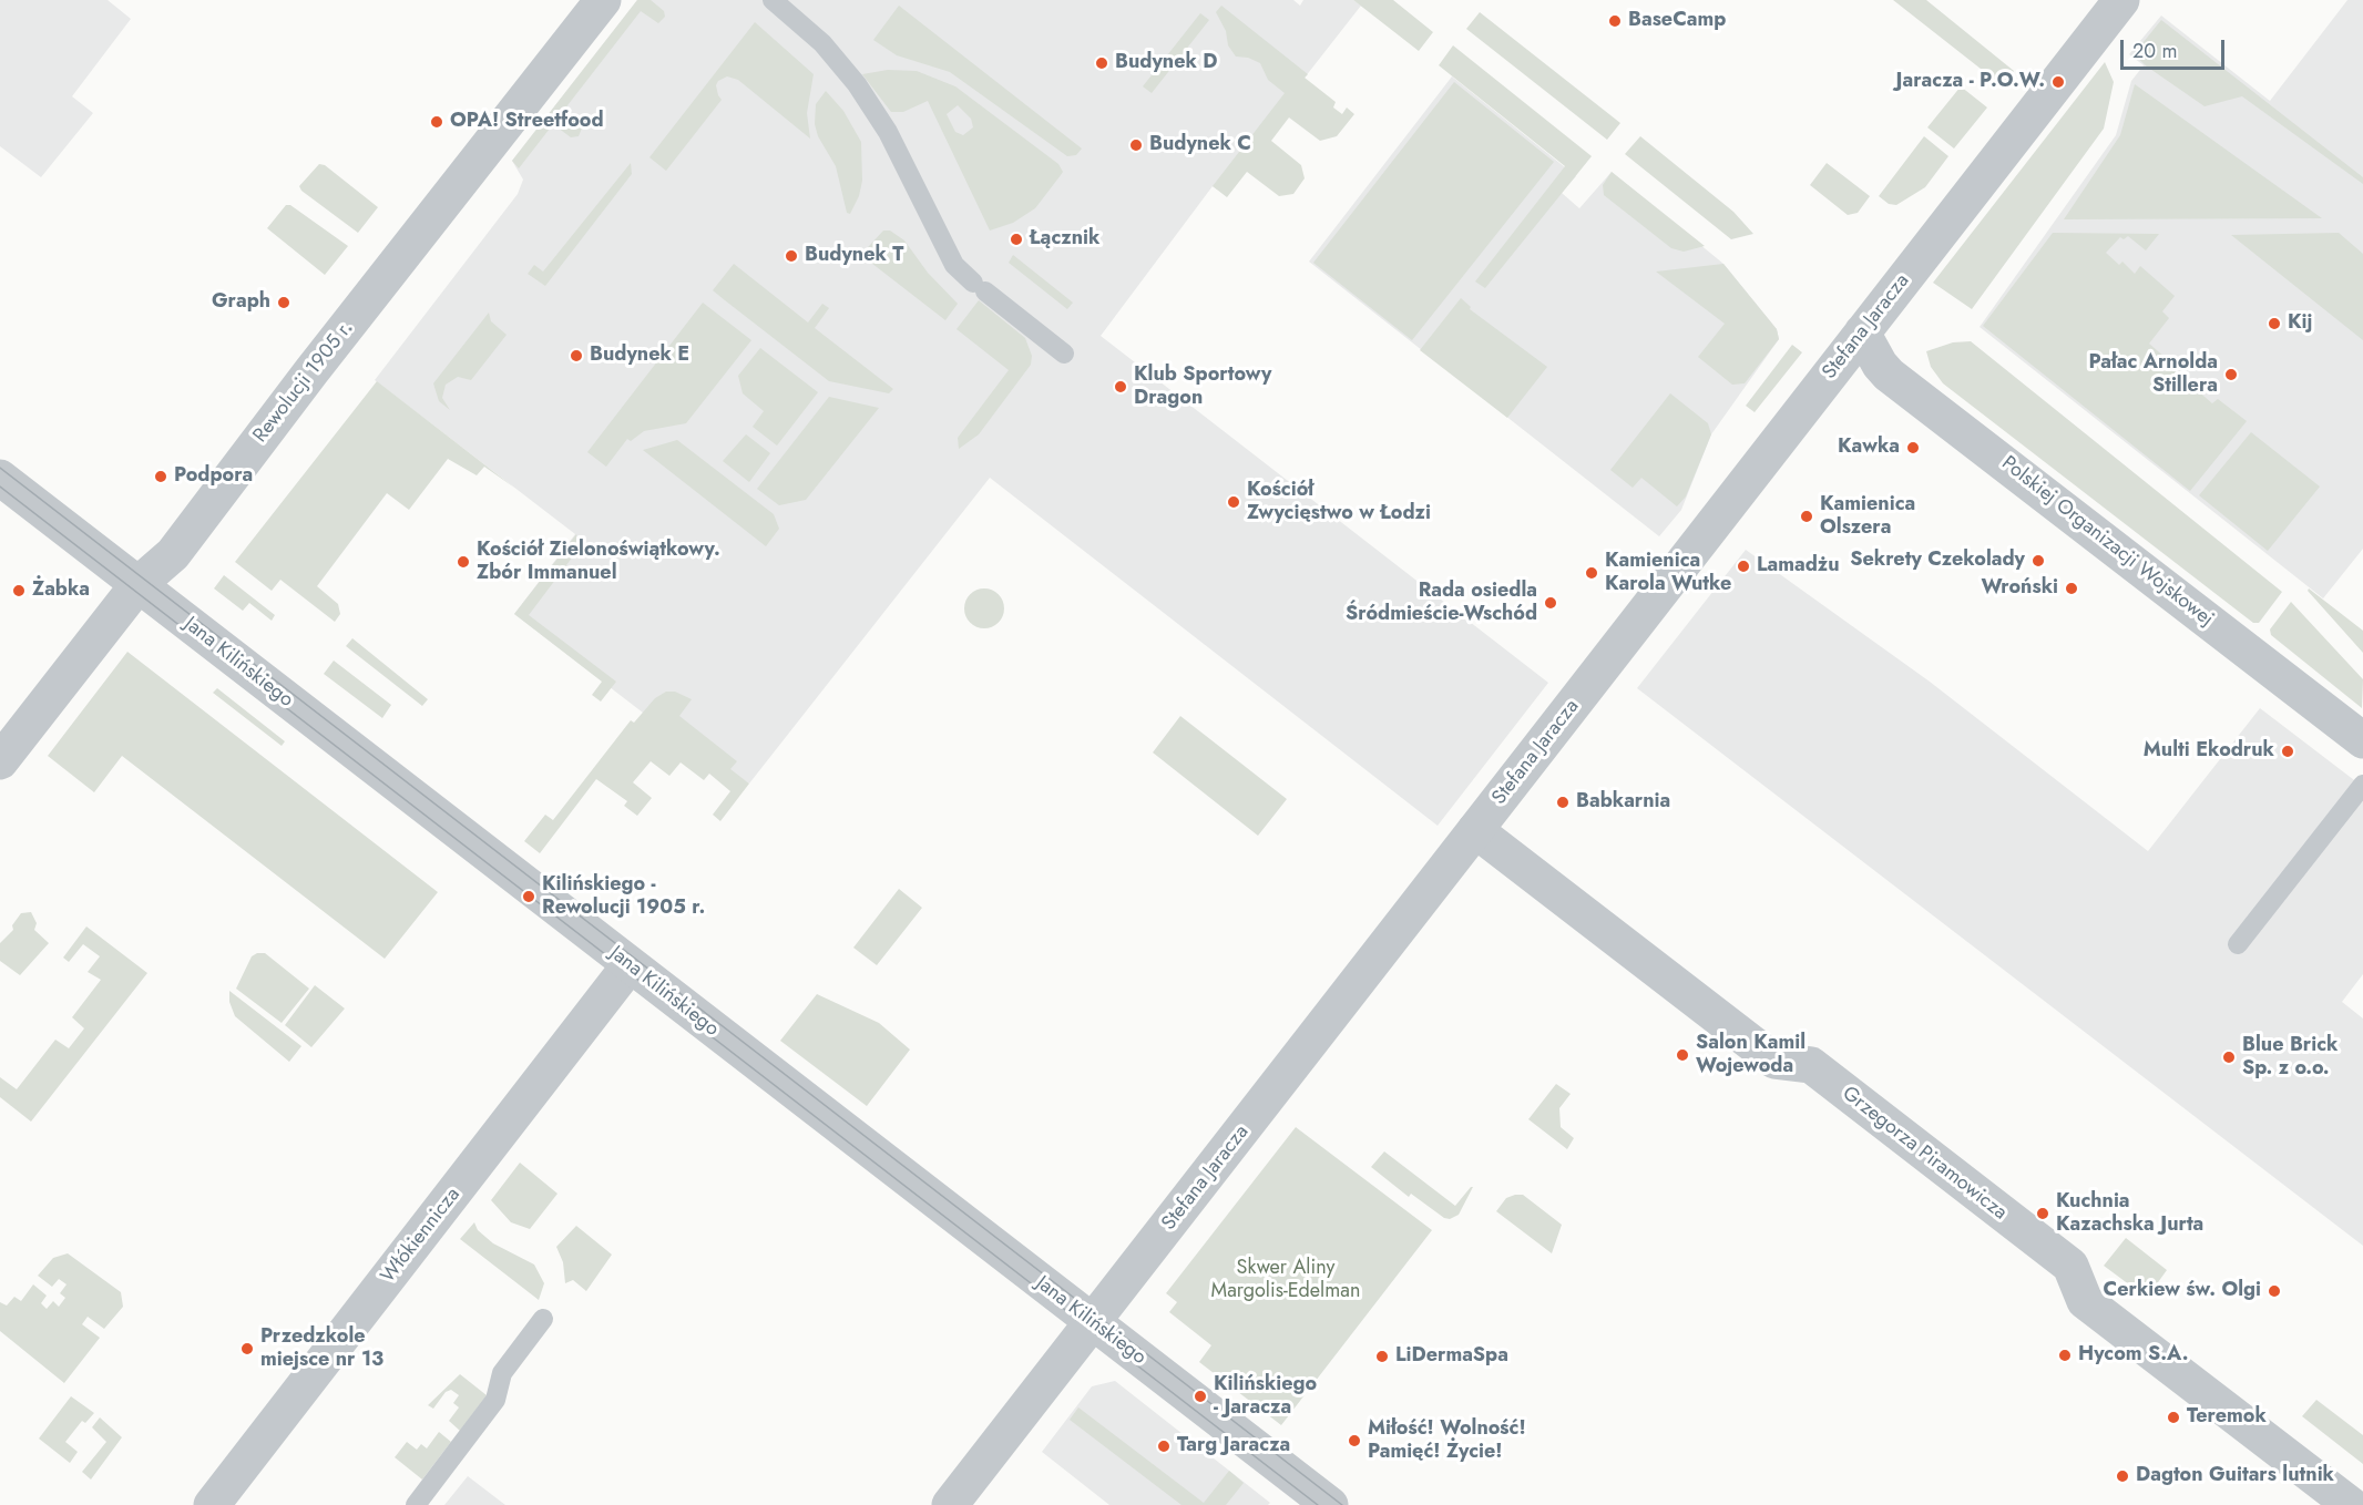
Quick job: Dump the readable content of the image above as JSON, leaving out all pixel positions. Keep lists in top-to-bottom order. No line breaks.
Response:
{"streets":{"street":["Stefana Jaracza","Rewolucji 1905 r.","Polskiej Organizacji Wojskowej","Jana Kilińskiego","Grzegorza Piramowicza","Włókiennicza"]},"crossings":[["Stefana Jaracza","Polskiej Organizacji Wojskowej"],["Stefana Jaracza","Jana Kilińskiego"],["Stefana Jaracza","Grzegorza Piramowicza"],["Rewolucji 1905 r.","Jana Kilińskiego"],["Jana Kilińskiego","Włókiennicza"]],"parks":["Skwer Aliny Margolis-Edelman"],"places":["BaseCamp","Budynek D","Jaracza - P.O.W.","OPA! Streetfood","Budynek C","Łącznik","Budynek T","Graph","Kij","Budynek E","Pałac Arnolda Stillera","Klub Sportowy Dragon","Kawka","Podpora","Kościół Zwycięstwo w Łodzi","Kamienica Olszera","Sekrety Czekolady","Kościół Zielonoświątkowy. Zbór Immanuel","Lamadżu","Kamienica Karola Wutke","Wroński","Żabka","Rada osiedla Śródmieście-Wschód","Multi Ekodruk","Babkarnia","Kilińskiego - Rewolucji 1905 r.","Salon Kamil Wojewoda","Blue Brick Sp. z o.o.","Kuchnia Kazachska Jurta","Cerkiew św. Olgi","Przedzkole miejsce nr 13","Hycom S.A.","LiDermaSpa","Kilińskiego - Jaracza","Teremok","Miłość! Wolność! Pamięć! Życie!","Targ Jaracza","Dagton Guitars lutnik"],"scale_bar":"20 m"}
